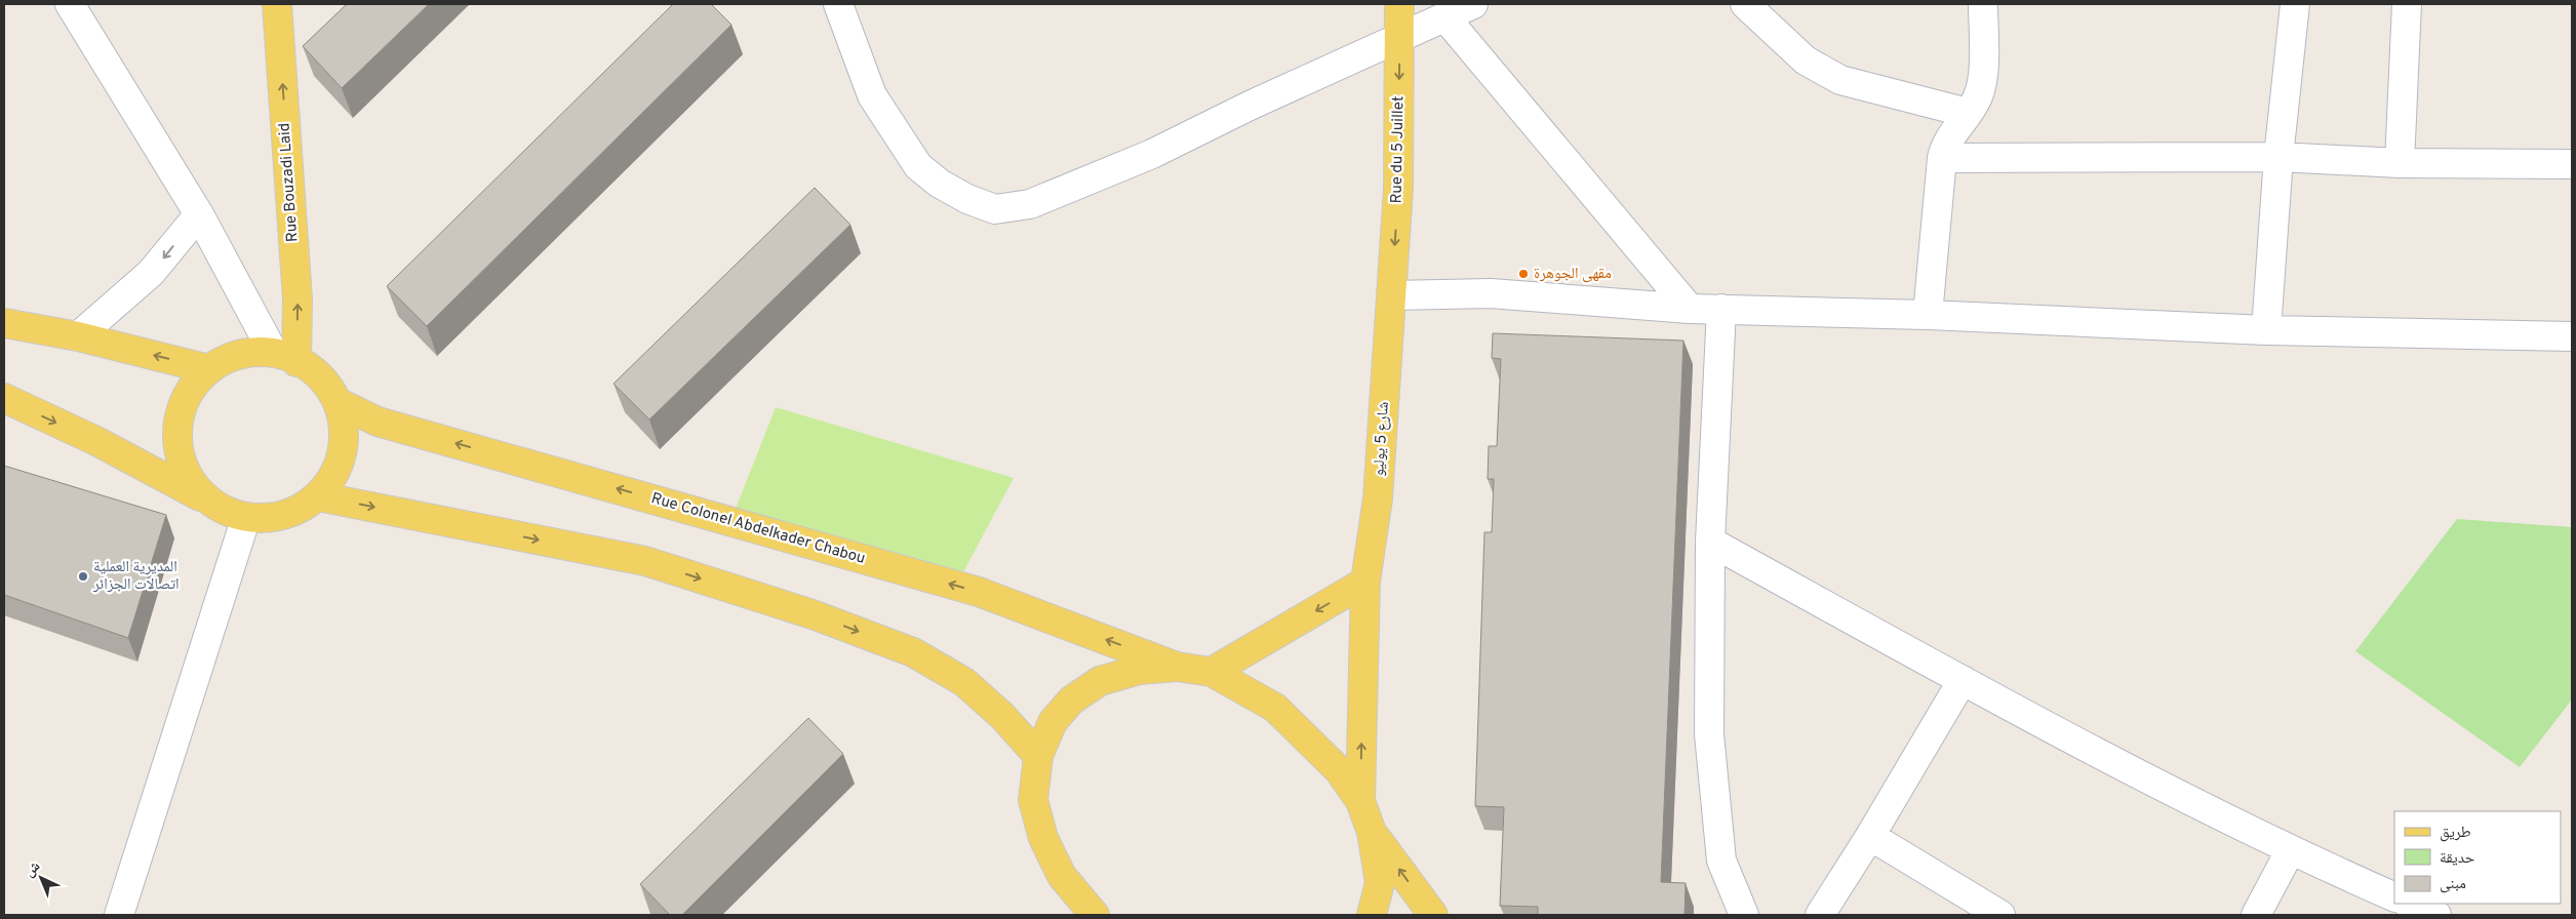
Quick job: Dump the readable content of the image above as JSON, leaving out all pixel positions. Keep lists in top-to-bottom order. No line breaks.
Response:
{"streets":{"main road":["Rue du 5 Juillet","Rue Bouzadi Laid","شارع 5 يوليو","Rue Colonel Abdelkader Chabou"]},"crossings":[["Rue du 5 Juillet","شارع 5 يوليو"],["Rue Bouzadi Laid","Rue Colonel Abdelkader Chabou"]],"one_way":["Rue du 5 Juillet","Rue Bouzadi Laid","شارع 5 يوليو"],"places":["مقهى الجوهرة","المديرية العملية اتصالات الجزائر"],"legend":["طريق","حديقة","مبنى"],"north":"top left"}
